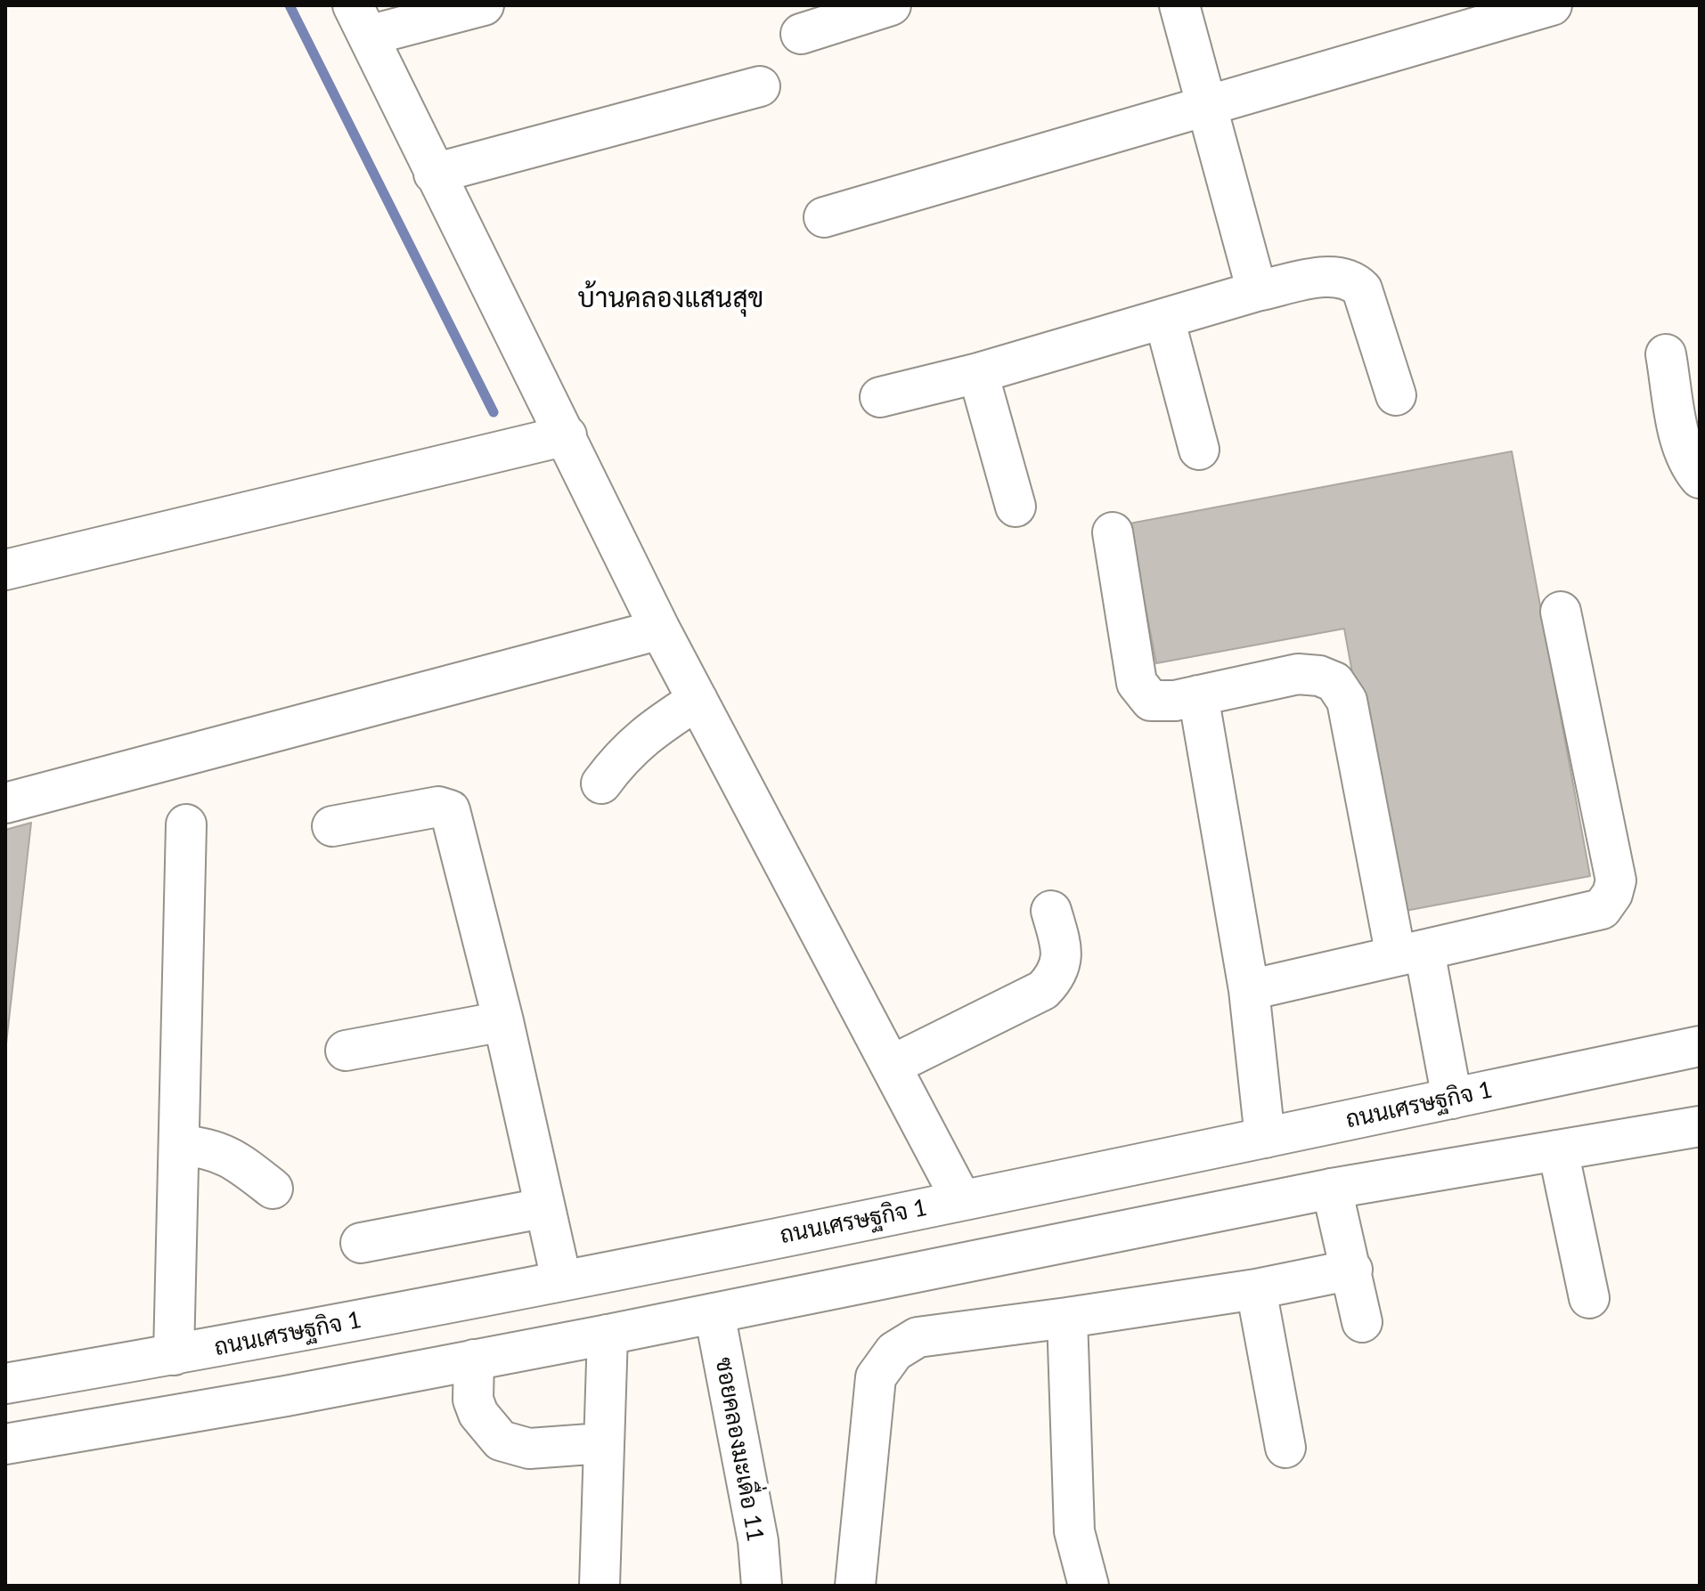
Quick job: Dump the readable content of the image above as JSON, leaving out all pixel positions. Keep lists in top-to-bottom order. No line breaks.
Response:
{"streets":{"street":["ถนนเศรษฐกิจ 1","ซอยคลองมะเดื่อ 11"]},"districts":["บ้านคลองแสนสุข"]}
